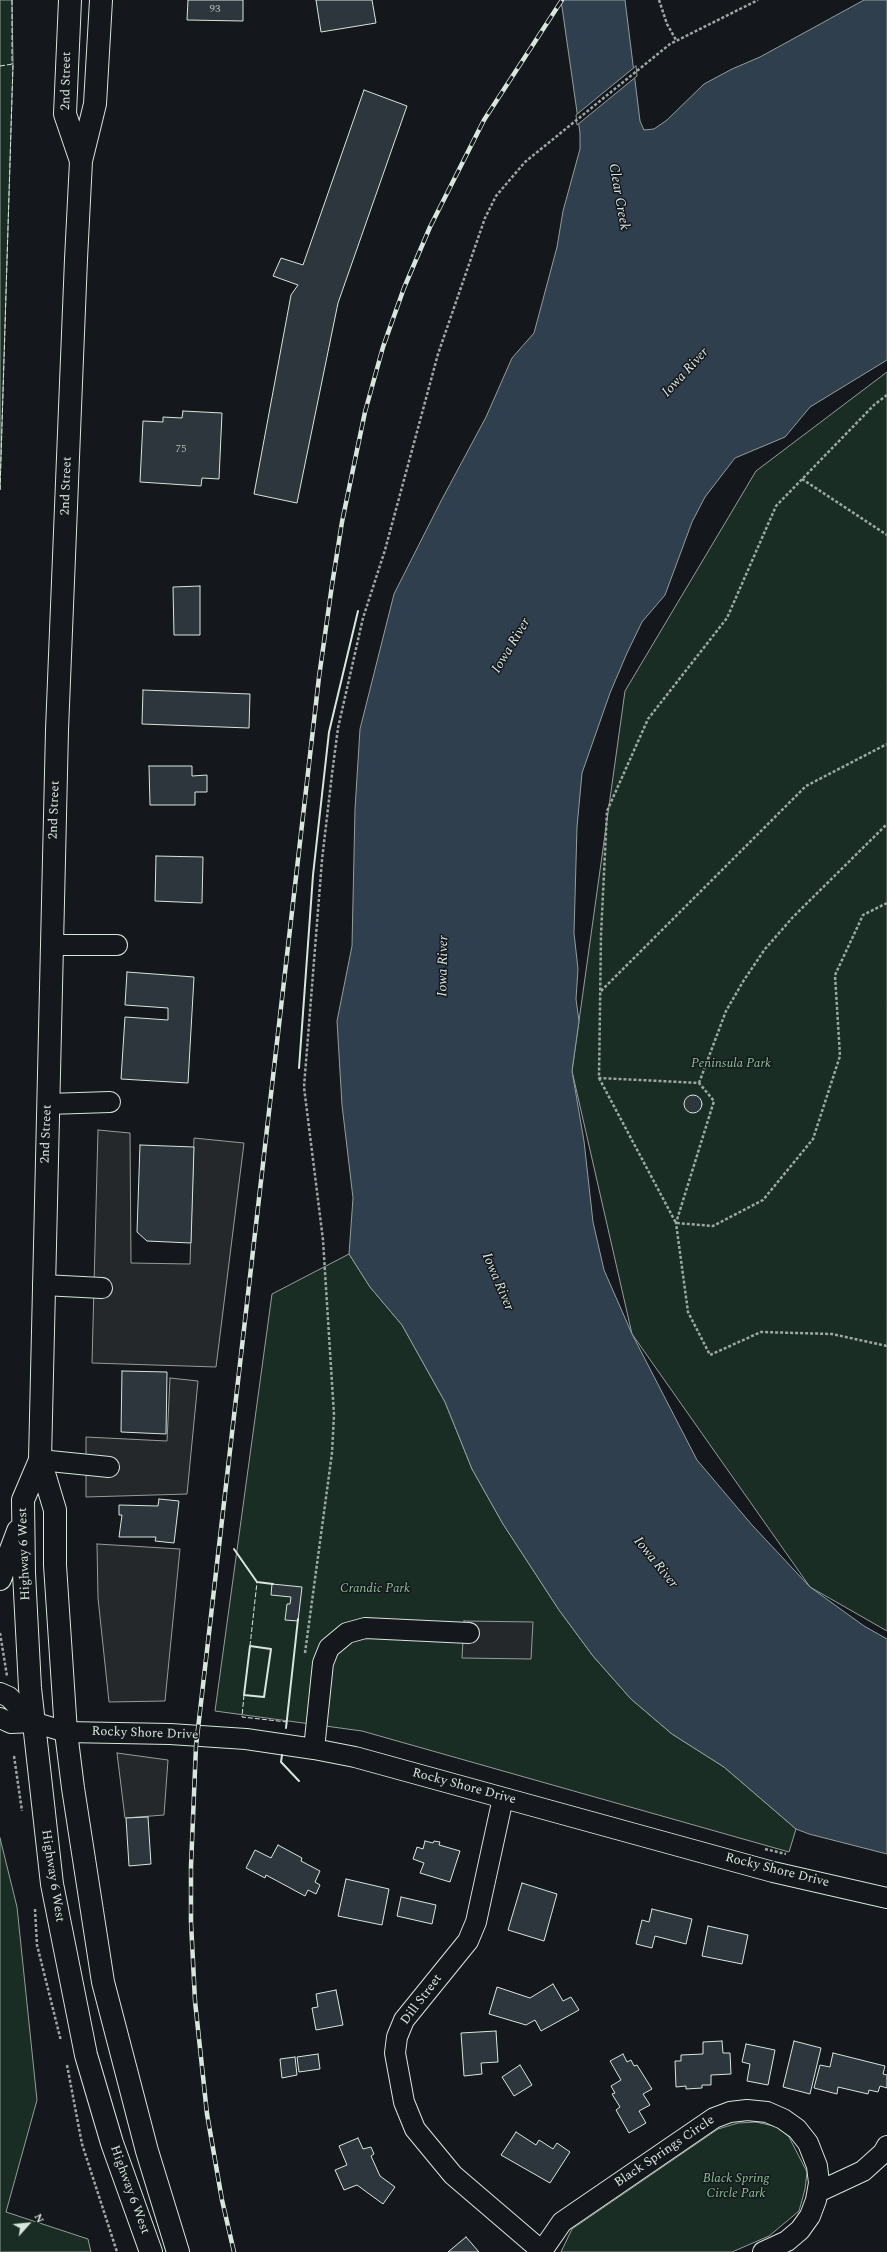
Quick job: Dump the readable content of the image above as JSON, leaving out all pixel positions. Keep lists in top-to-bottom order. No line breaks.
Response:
{"streets":{"main road":["2nd Street","Highway 6 West"],"street":["Rocky Shore Drive","Dill Street","Black Springs Circle"]},"crossings":[["2nd Street","Highway 6 West"],["Highway 6 West","Rocky Shore Drive"],["Rocky Shore Drive","Dill Street"],["Dill Street","Black Springs Circle"]],"water":["Clear Creek","Iowa River"],"parks":["Peninsula Park","Crandic Park","Black Spring Circle Park"],"house_numbers":["93","75"],"north":"top right"}
